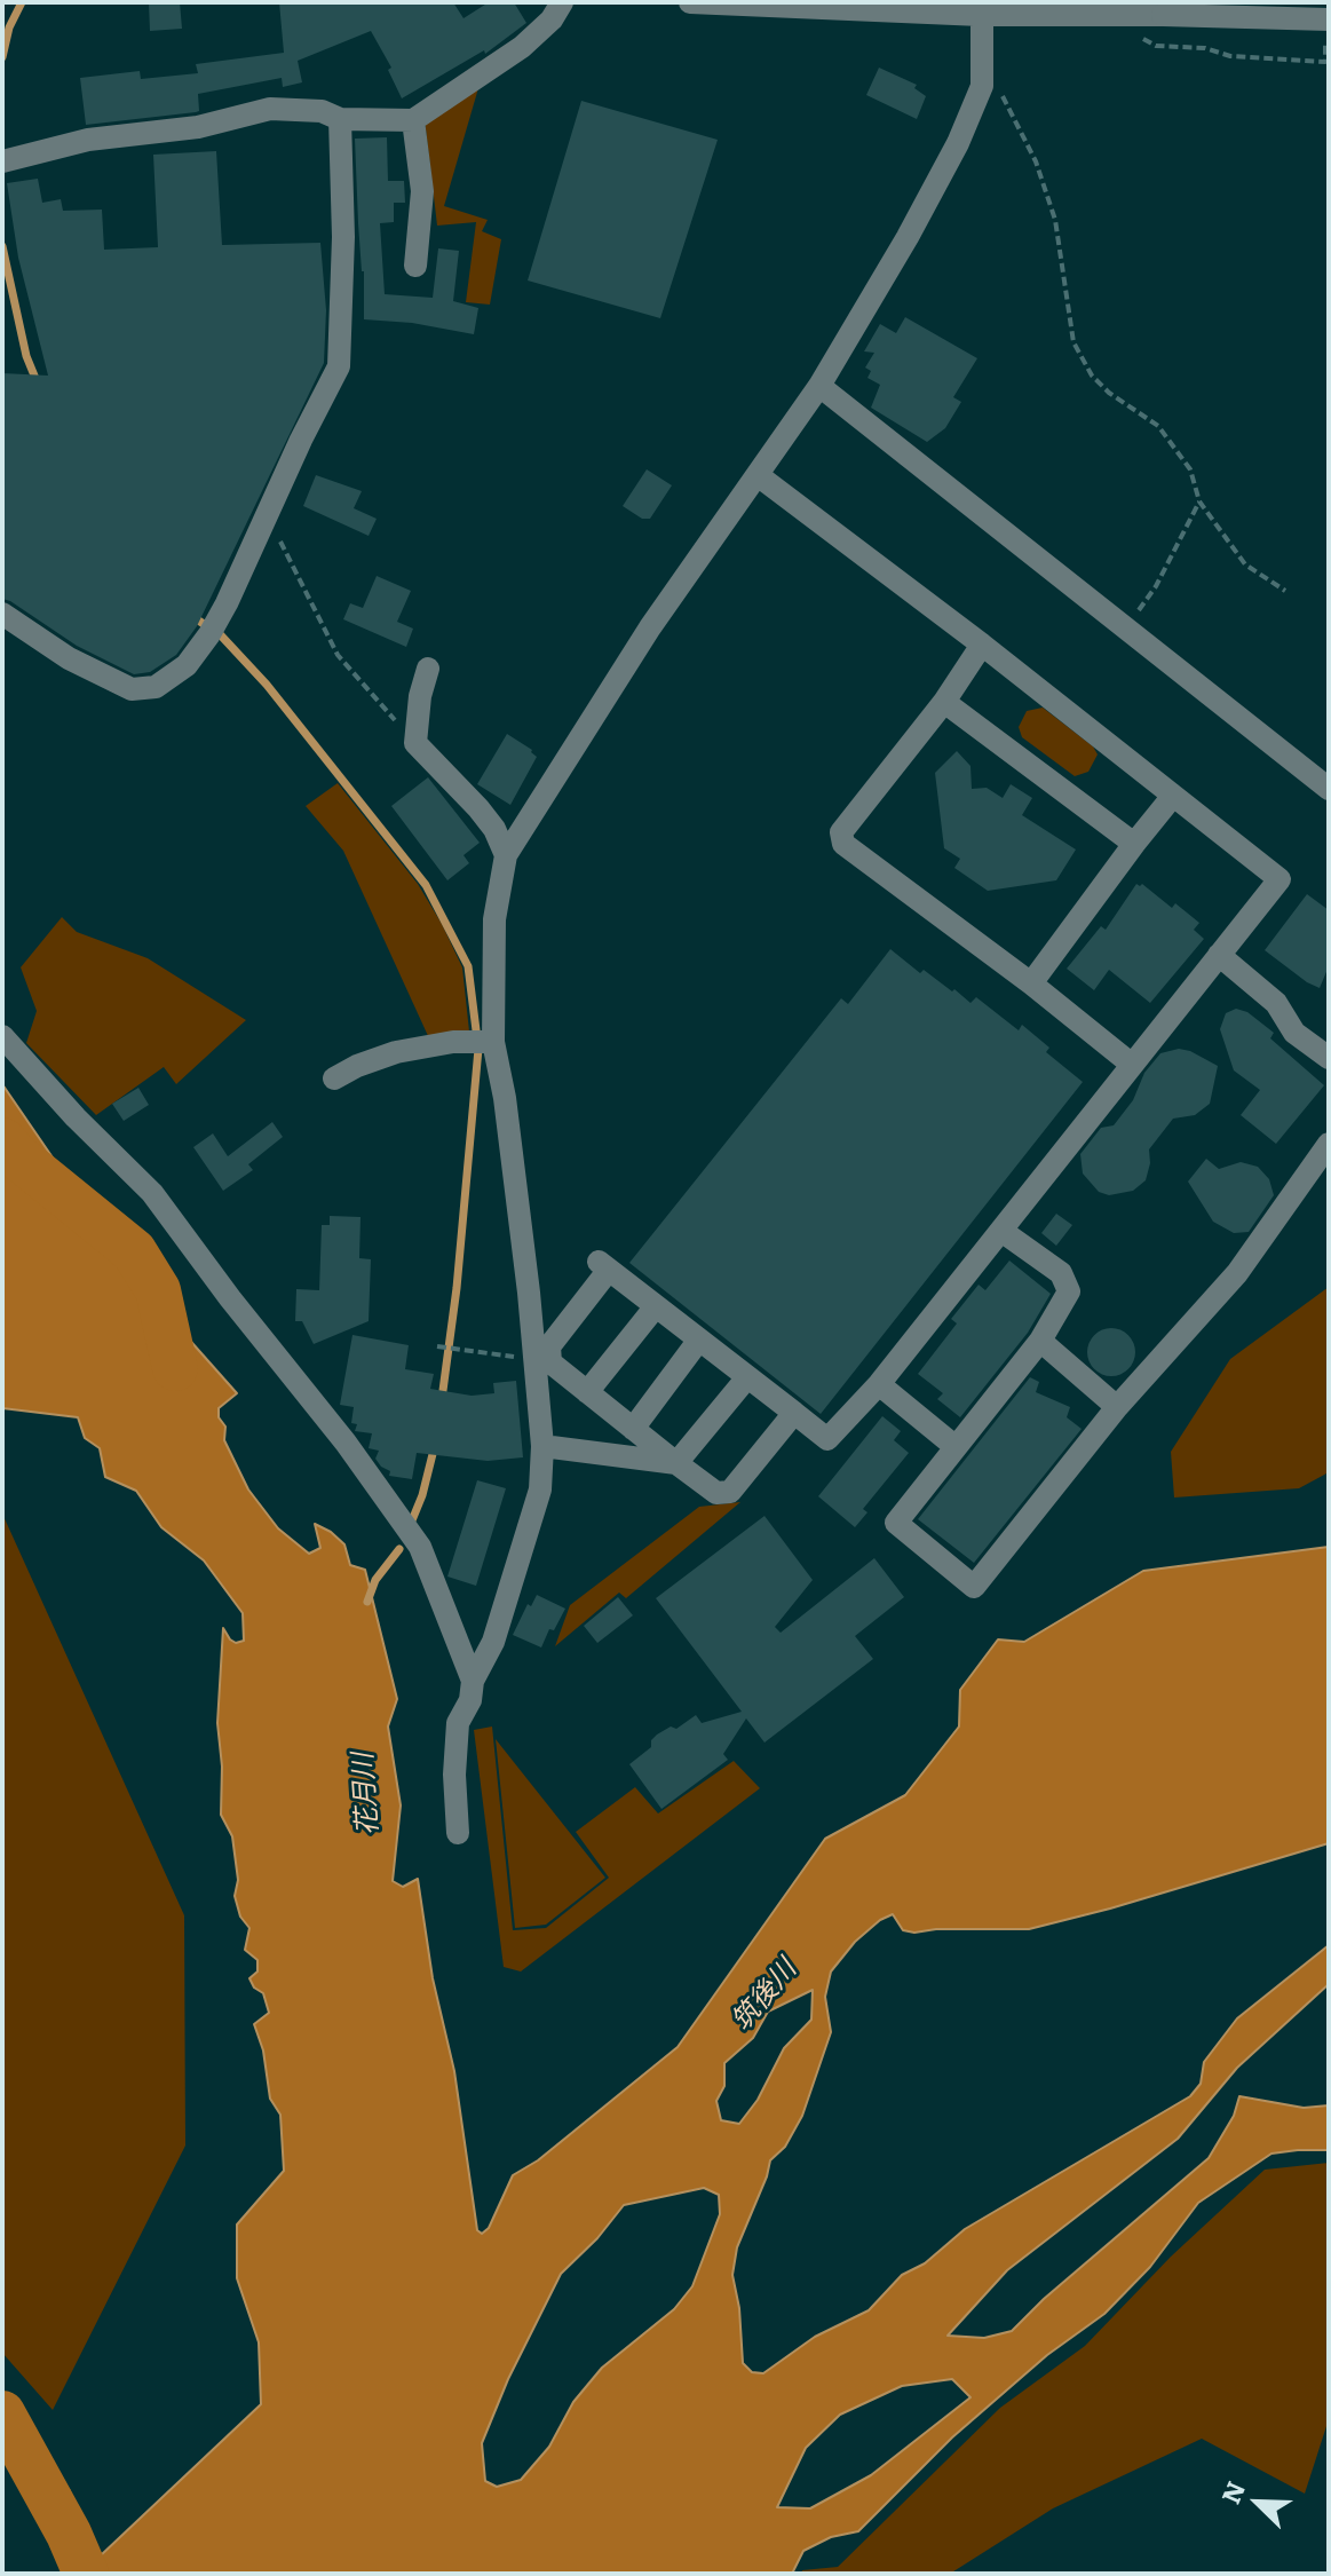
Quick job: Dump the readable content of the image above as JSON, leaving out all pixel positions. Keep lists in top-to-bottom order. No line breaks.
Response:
{"water":["花月川","筑後川"],"north":"top left"}
